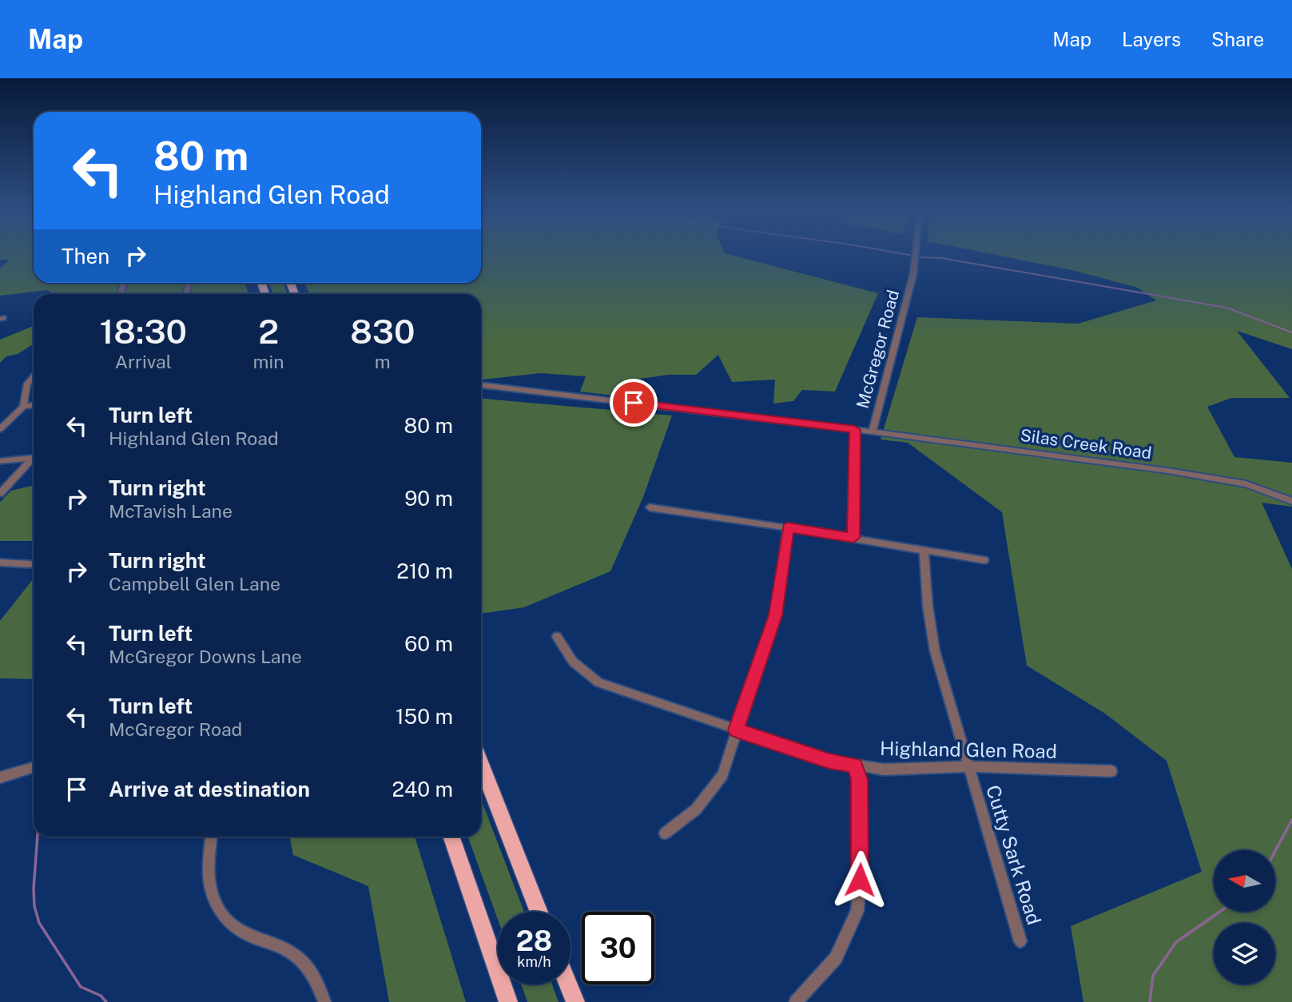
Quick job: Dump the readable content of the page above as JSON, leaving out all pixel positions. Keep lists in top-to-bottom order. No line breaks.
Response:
{"streets":{"street":["McGregor Road","Silas Creek Road","Highland Glen Road","Cutty Sark Road"]},"crossings":[["McGregor Road","Silas Creek Road"],["Highland Glen Road","Cutty Sark Road"]],"north":"left","page":{"header":"Map","nav":["Map","Layers","Share"],"turn":["80 m","Highland Glen Road"],"then":"Then","eta":["18:30","Arrival","2","min","830","m"],"list":[{"name":"Turn left","note":"Highland Glen Road","value":"80 m"},{"name":"Turn right","note":"McTavish Lane","value":"90 m"},{"name":"Turn right","note":"Campbell Glen Lane","value":"210 m"},{"name":"Turn left","note":"McGregor Downs Lane","value":"60 m"},{"name":"Turn left","note":"McGregor Road","value":"150 m"},{"name":"Arrive at destination","value":"240 m"}],"speed":"28 km/h","limit":"30"}}
